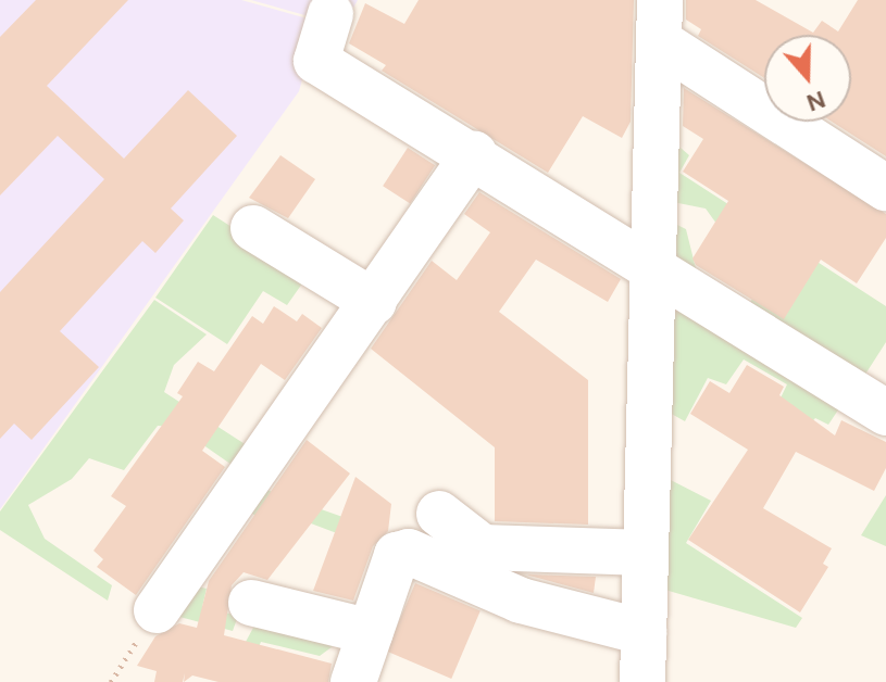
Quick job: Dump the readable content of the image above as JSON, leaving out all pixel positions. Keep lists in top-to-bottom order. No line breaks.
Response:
{"north":"bottom"}
